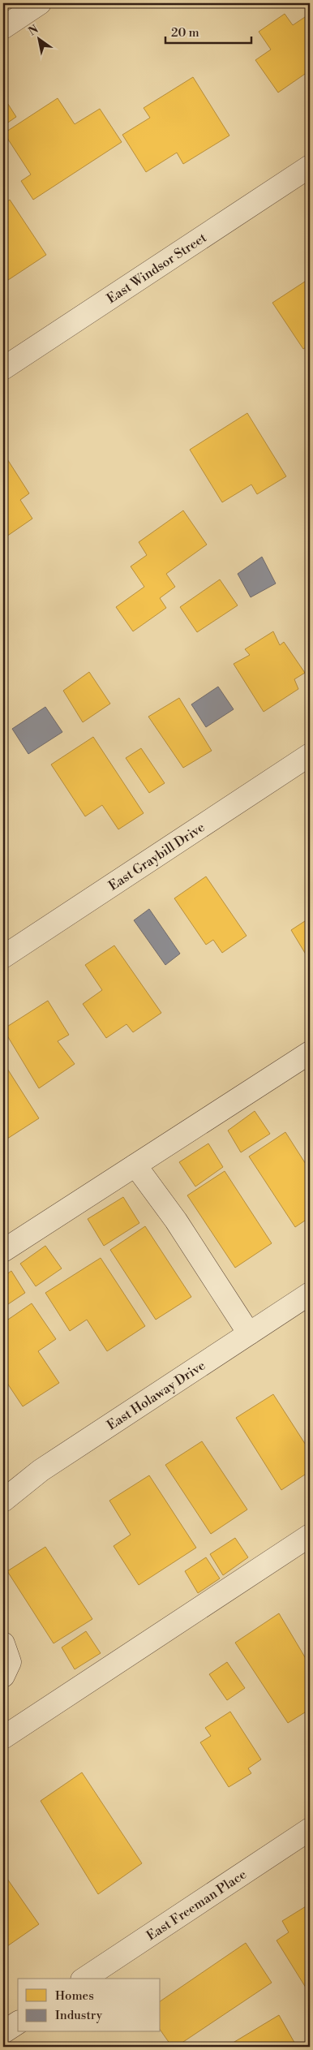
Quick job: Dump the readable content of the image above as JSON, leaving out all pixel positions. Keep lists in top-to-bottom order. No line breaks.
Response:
{"streets":{"street":["East Windsor Street","East Graybill Drive","East Holaway Drive","East Freeman Place"]},"legend":["Homes","Industry"],"scale_bar":"20 m","north":"top left"}
